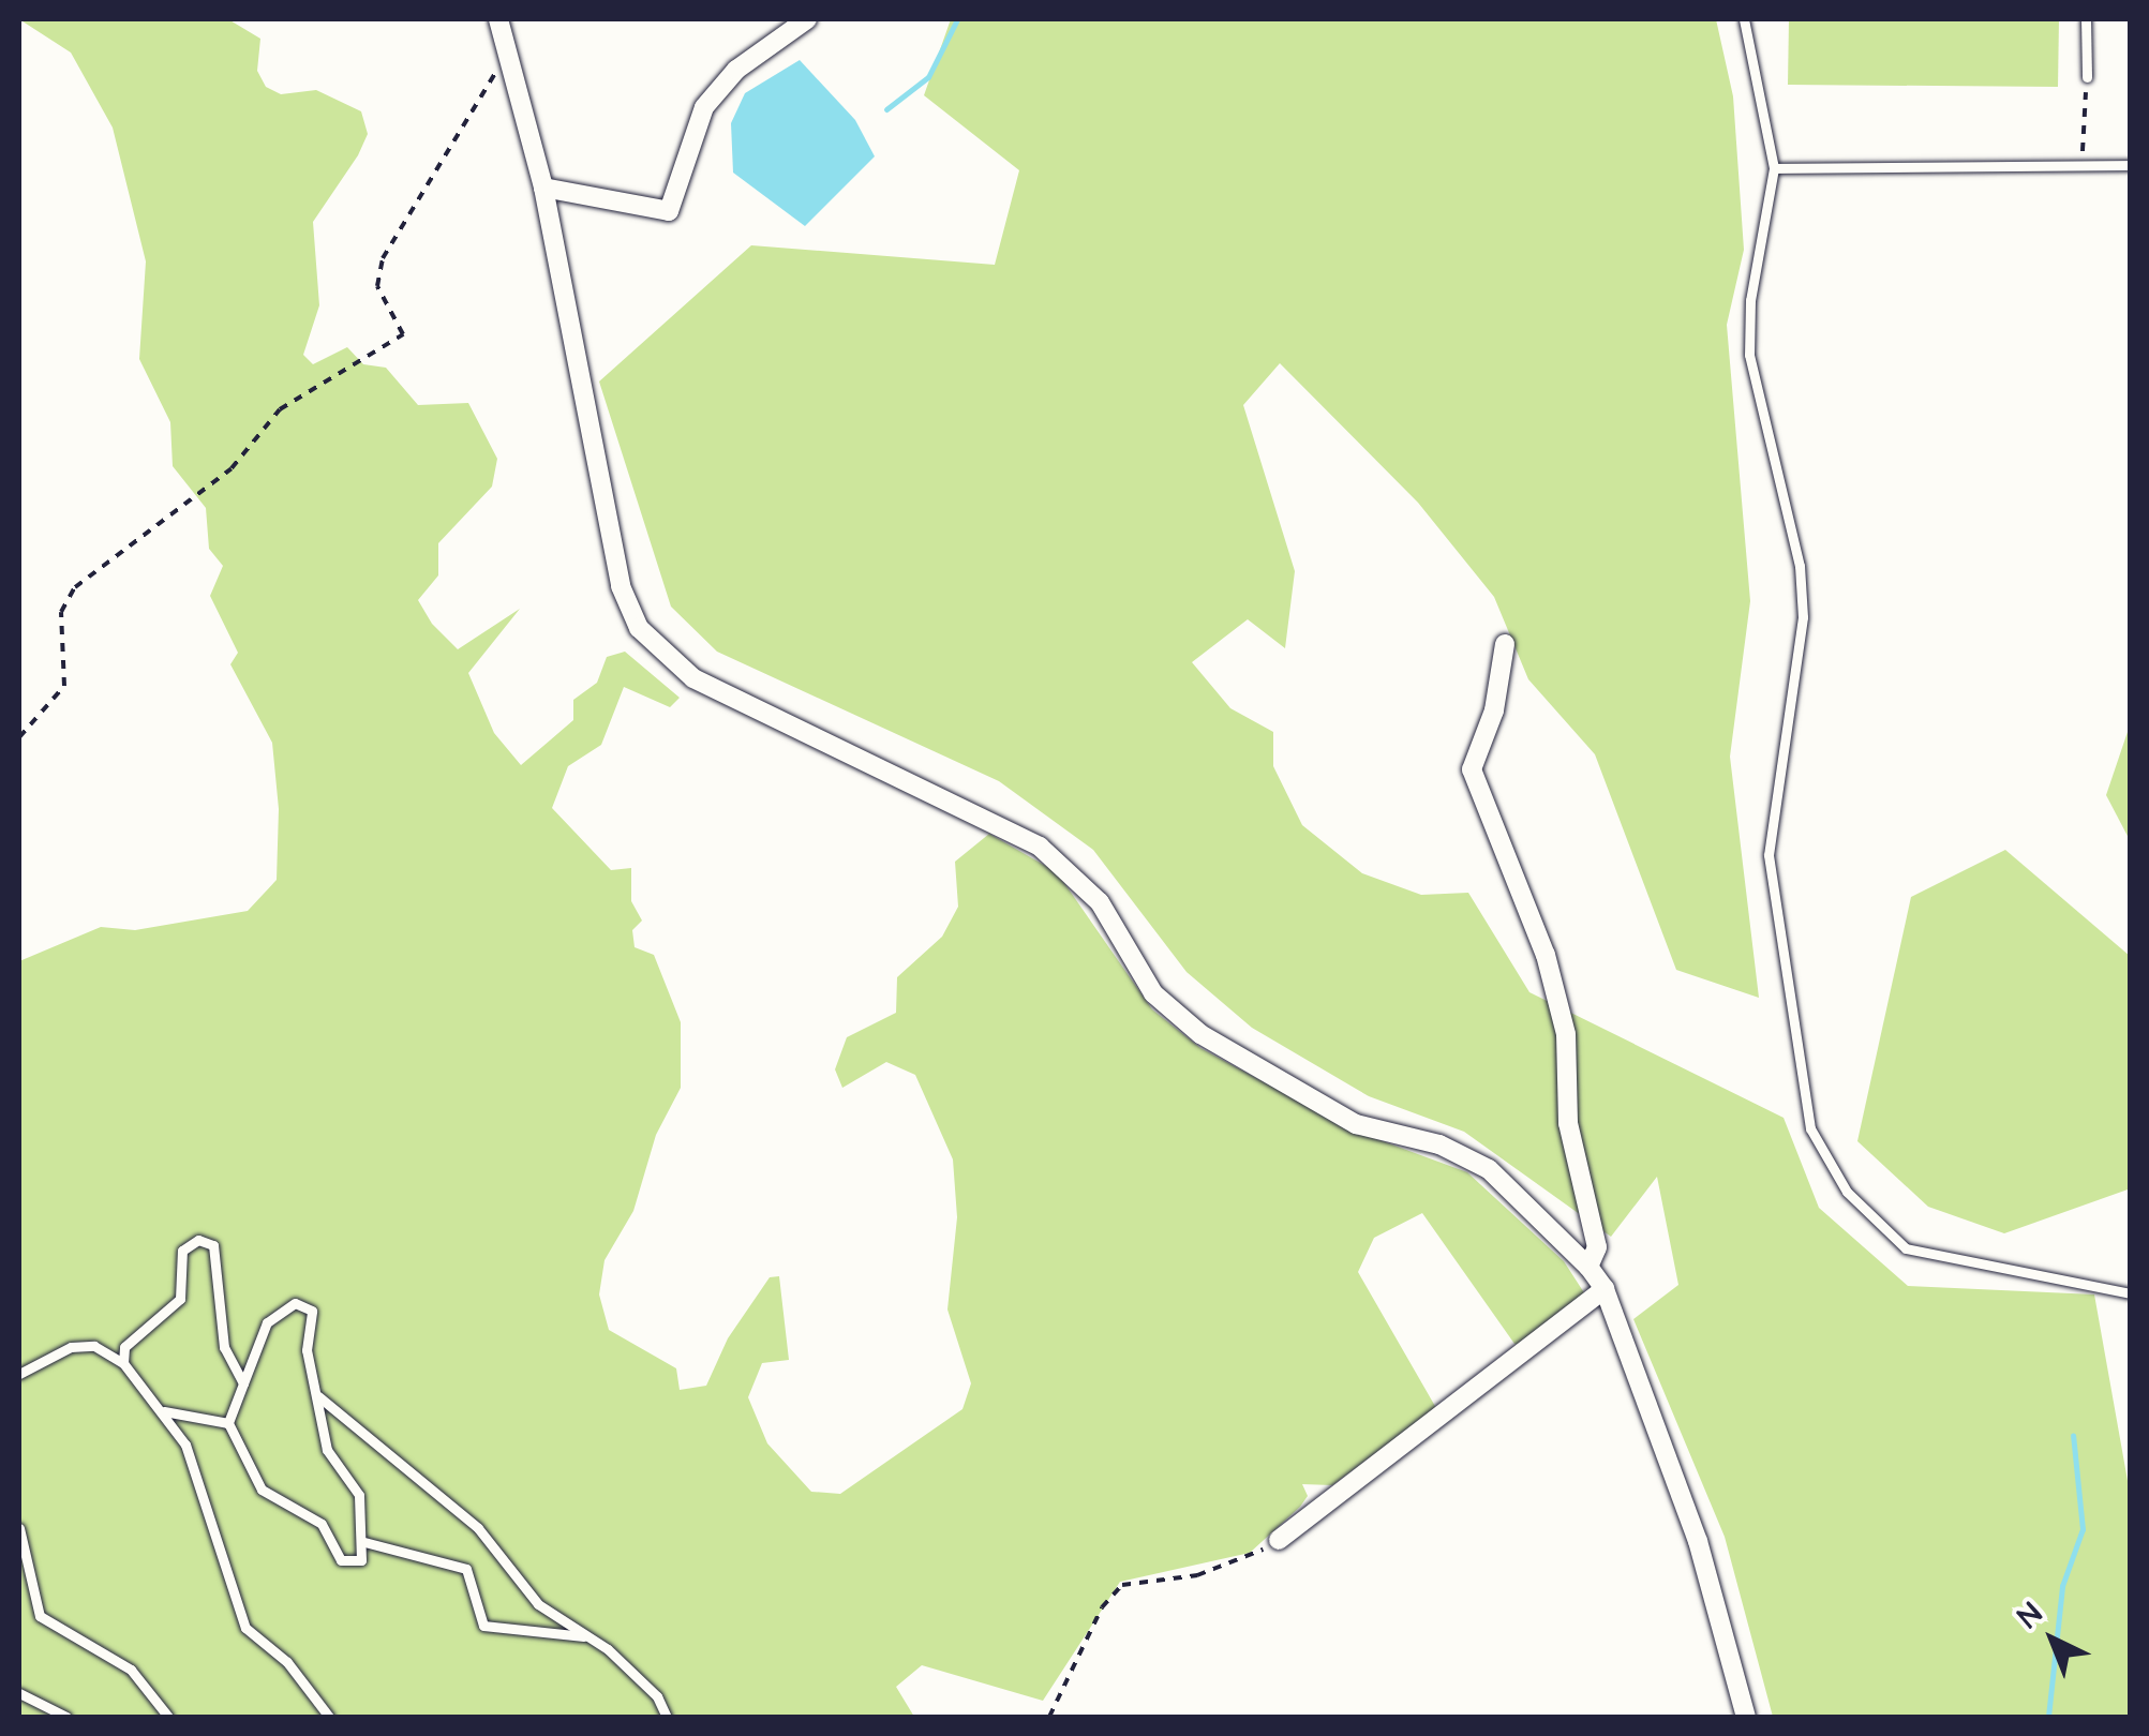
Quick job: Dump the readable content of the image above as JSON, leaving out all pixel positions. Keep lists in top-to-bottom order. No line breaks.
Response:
{"north":"top left"}
